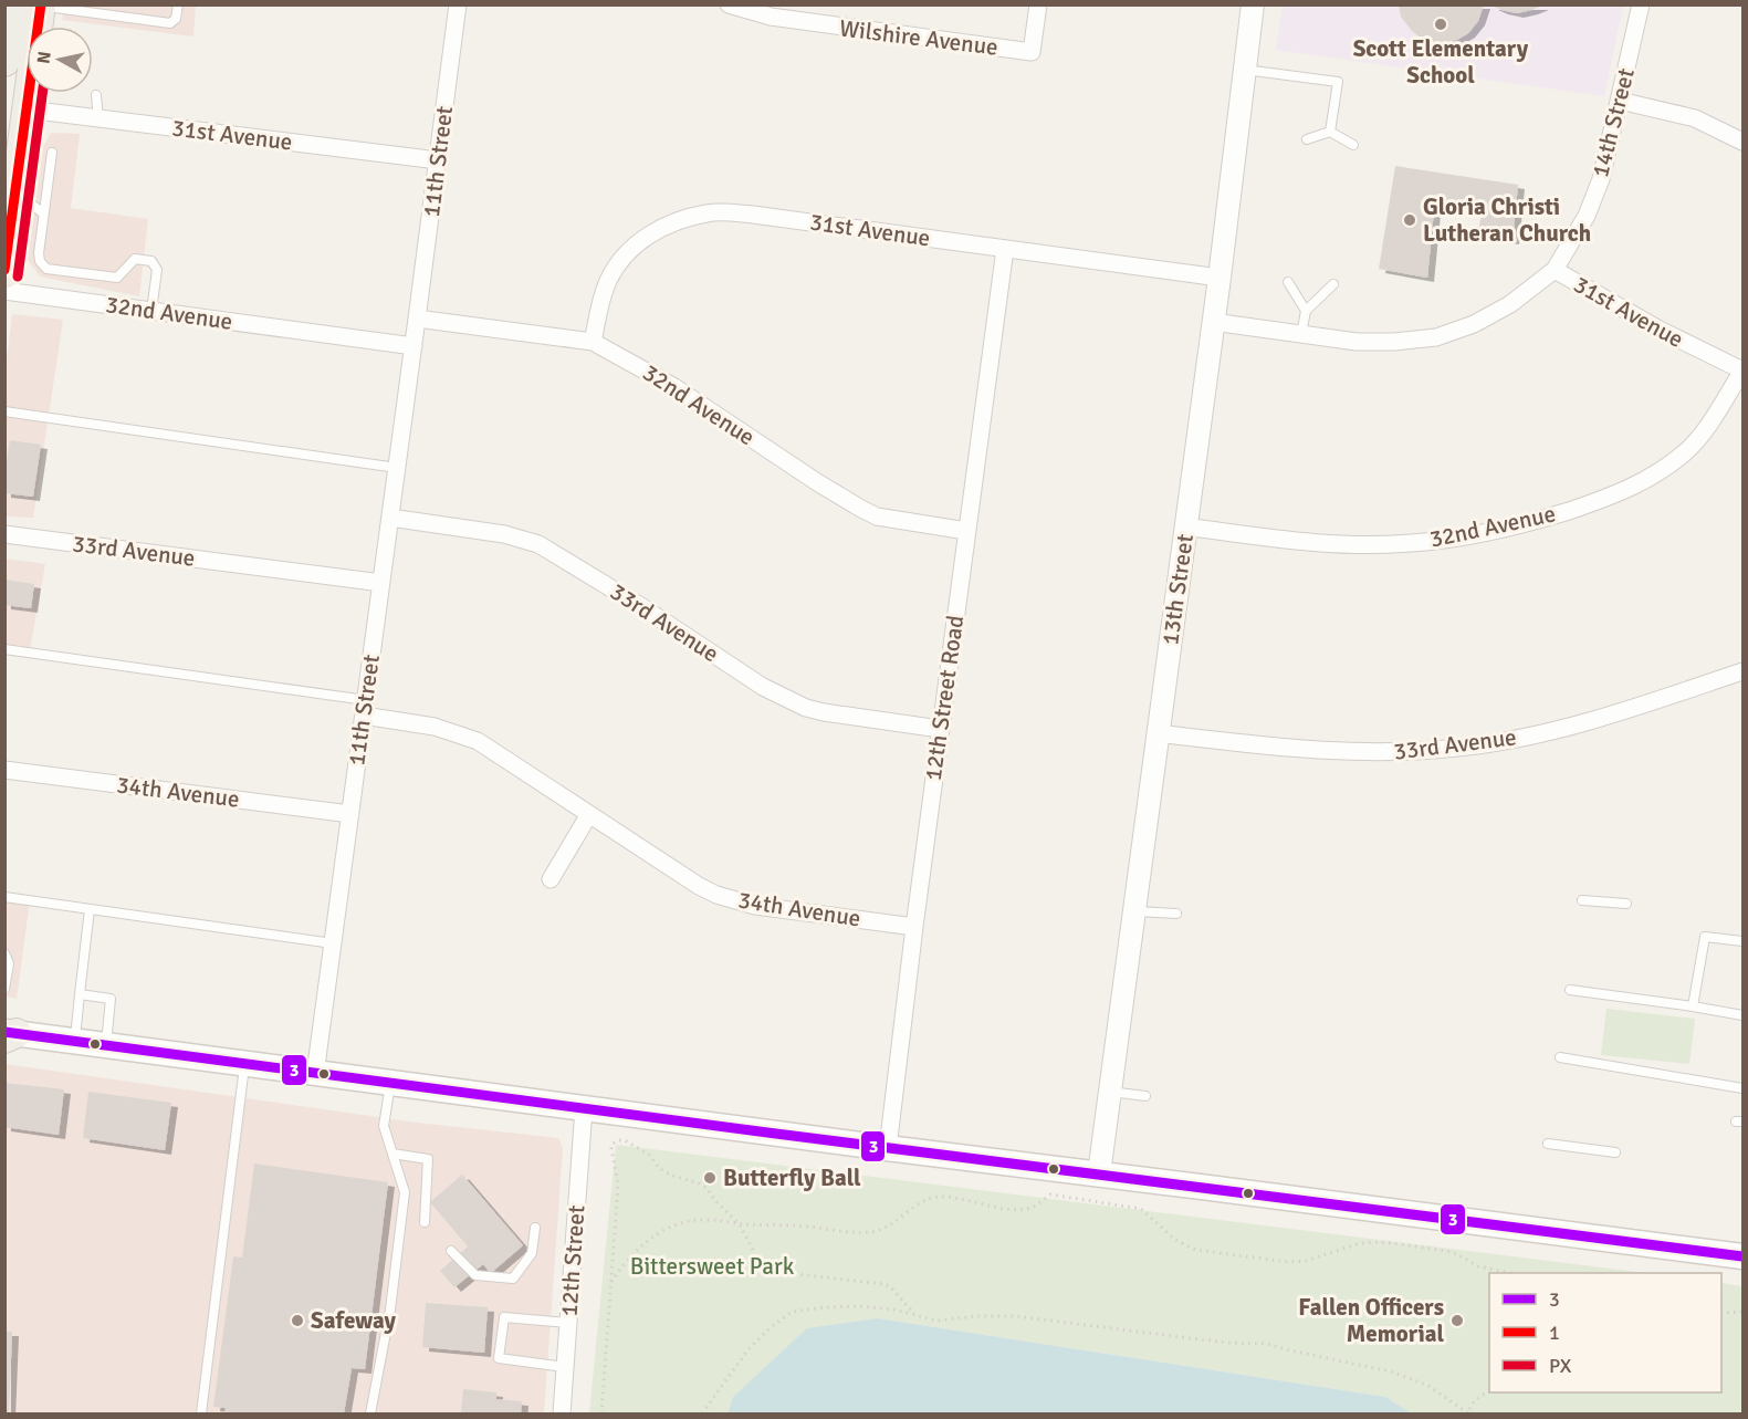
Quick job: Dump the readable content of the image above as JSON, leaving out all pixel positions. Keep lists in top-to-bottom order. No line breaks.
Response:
{"streets":{"street":["Wilshire Avenue","14th Street","31st Avenue","11th Street","32nd Avenue","33rd Avenue","13th Street","12th Street Road","34th Avenue","12th Street"]},"crossings":[["14th Street","31st Avenue"],["31st Avenue","11th Street"],["31st Avenue","32nd Avenue"],["31st Avenue","13th Street"],["31st Avenue","12th Street Road"],["11th Street","32nd Avenue"],["11th Street","33rd Avenue"],["11th Street","34th Avenue"],["32nd Avenue","13th Street"],["32nd Avenue","12th Street Road"],["33rd Avenue","13th Street"],["33rd Avenue","12th Street Road"],["12th Street Road","34th Avenue"]],"parks":["Bittersweet Park"],"places":["Scott Elementary School","Gloria Christi Lutheran Church","Butterfly Ball","Safeway","Fallen Officers Memorial"],"lines":["transit line 1","transit line PX","transit line 3"],"legend":["3","1","PX"],"north":"left"}
